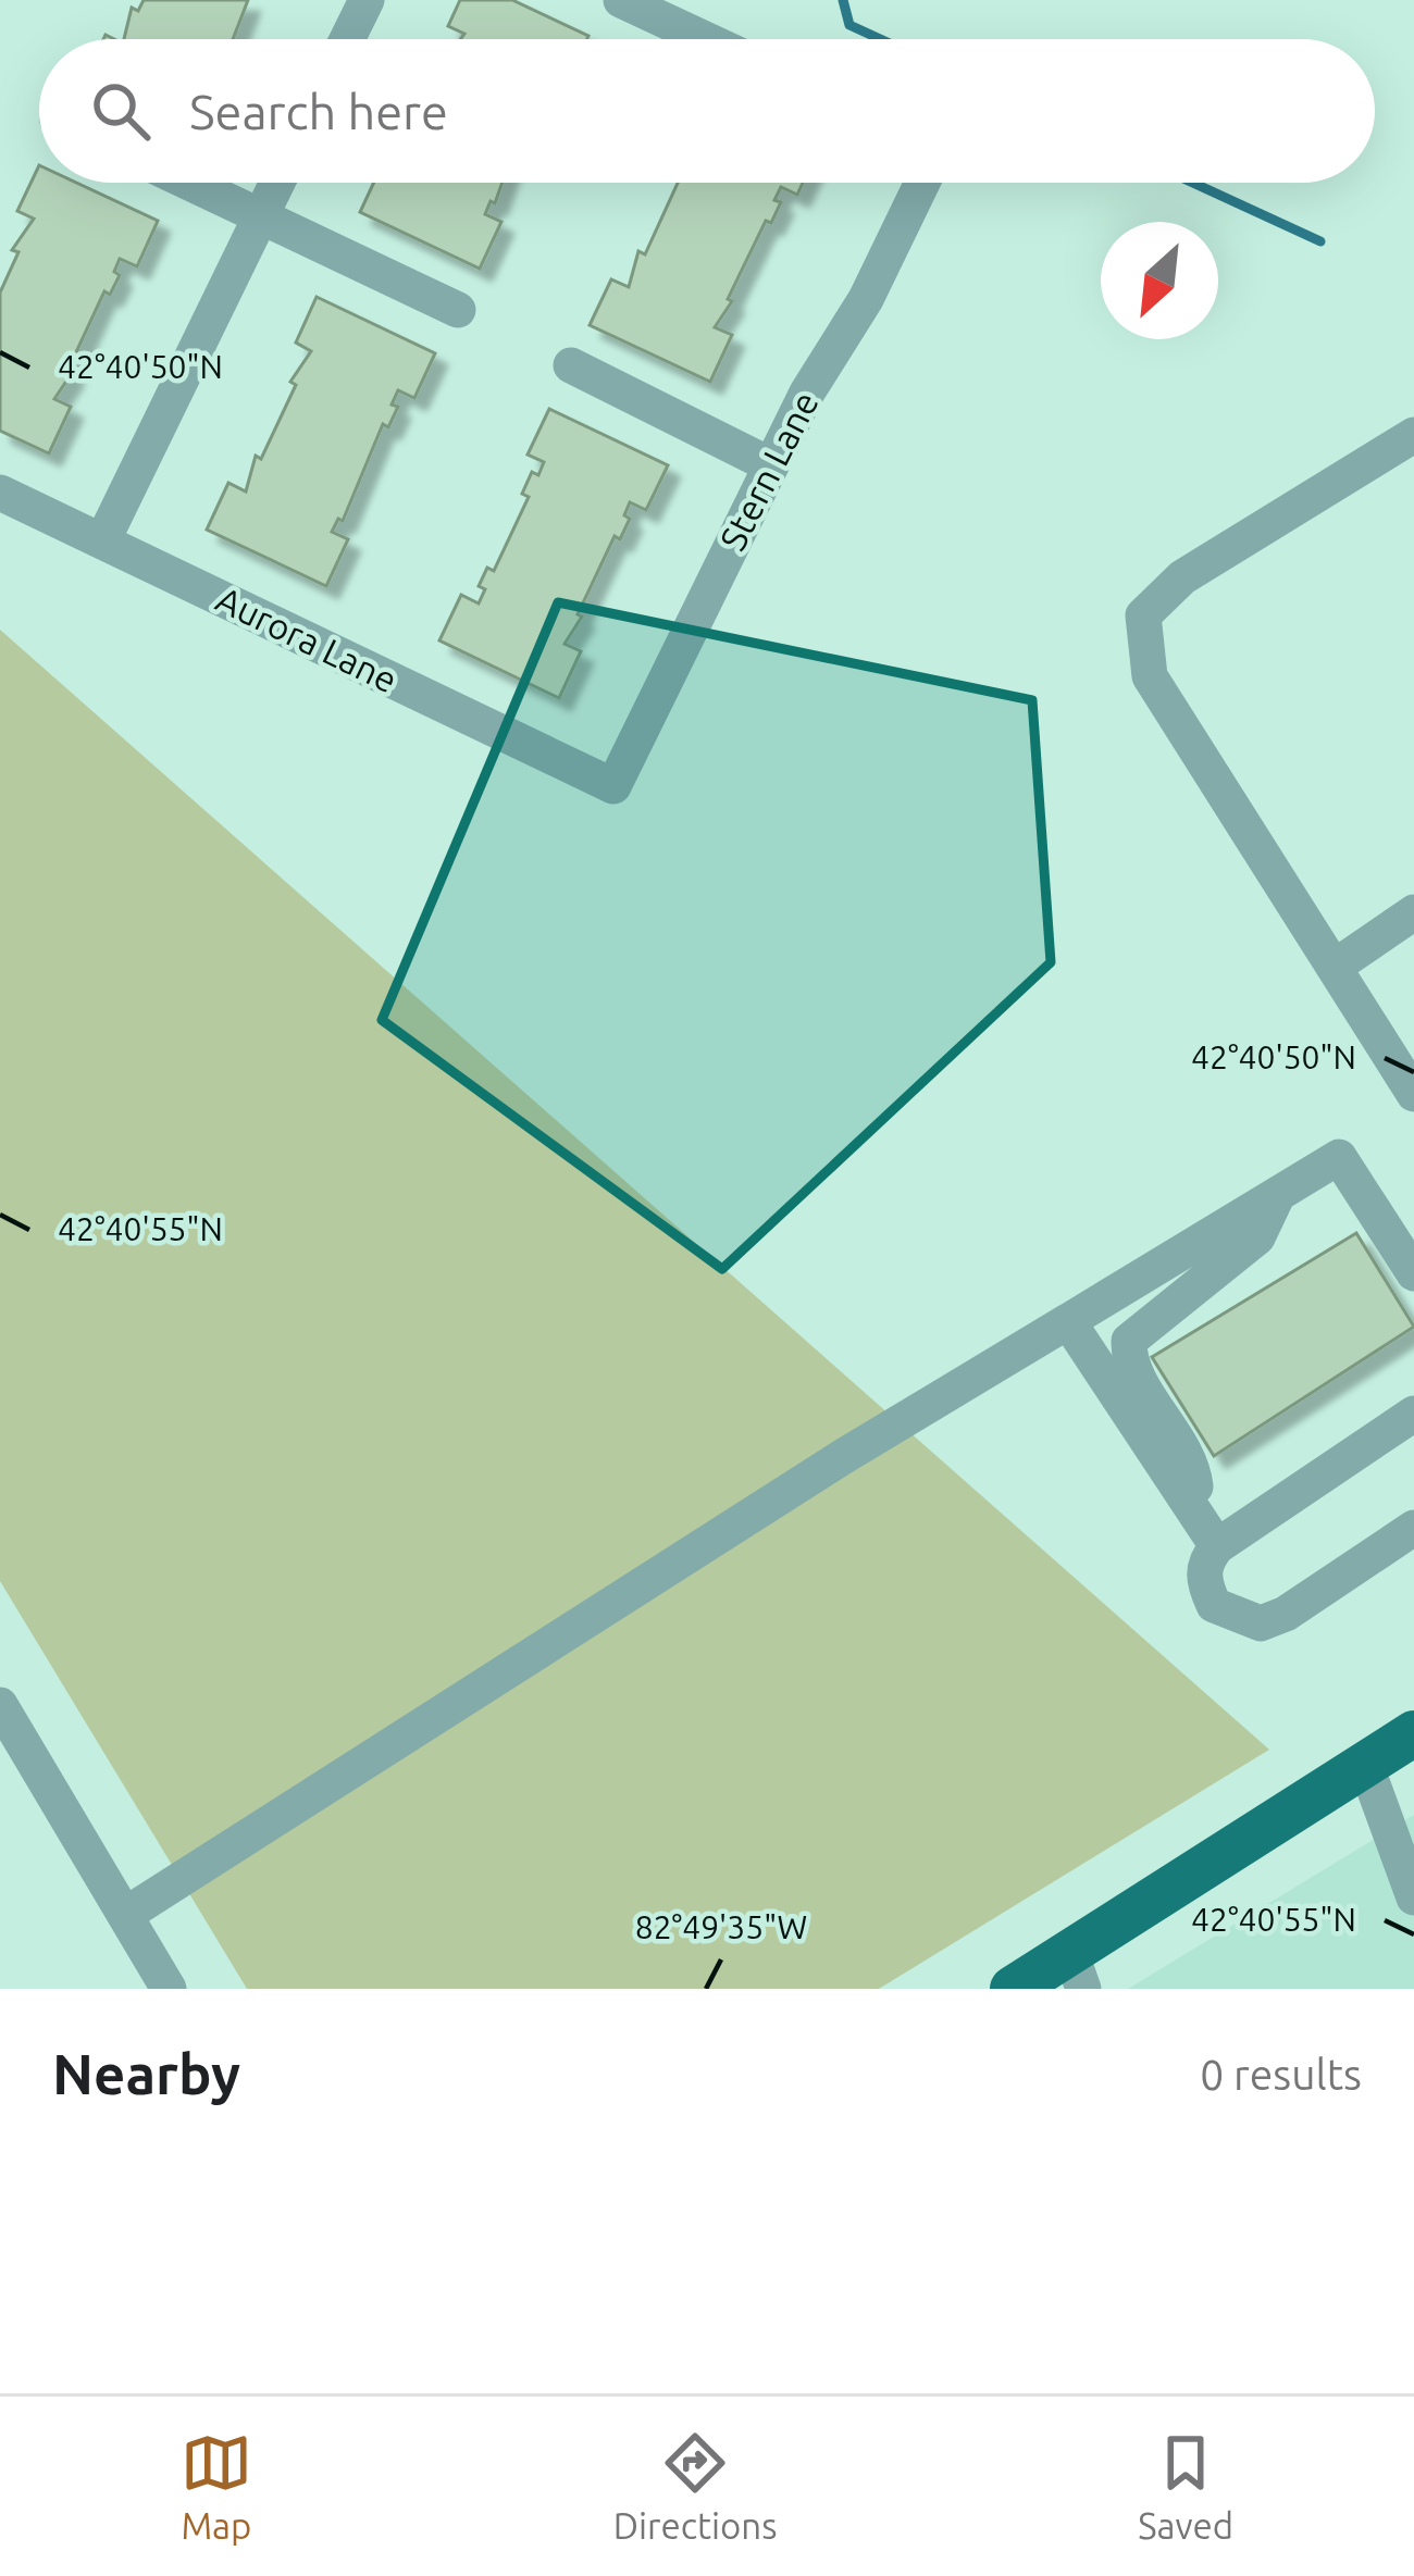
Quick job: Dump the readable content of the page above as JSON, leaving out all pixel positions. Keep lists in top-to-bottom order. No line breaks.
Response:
{"streets":{"street":["Stern Lane","Aurora Lane"]},"crossings":[["Stern Lane","Aurora Lane"]],"north":"bottom left","page":{"search":"Search here","heading":["Nearby","0 results"],"nav":["Map","Directions","Saved"]},"coordinates":["42°40'50\"N","42°40'55\"N","82°49'35\"W"]}
